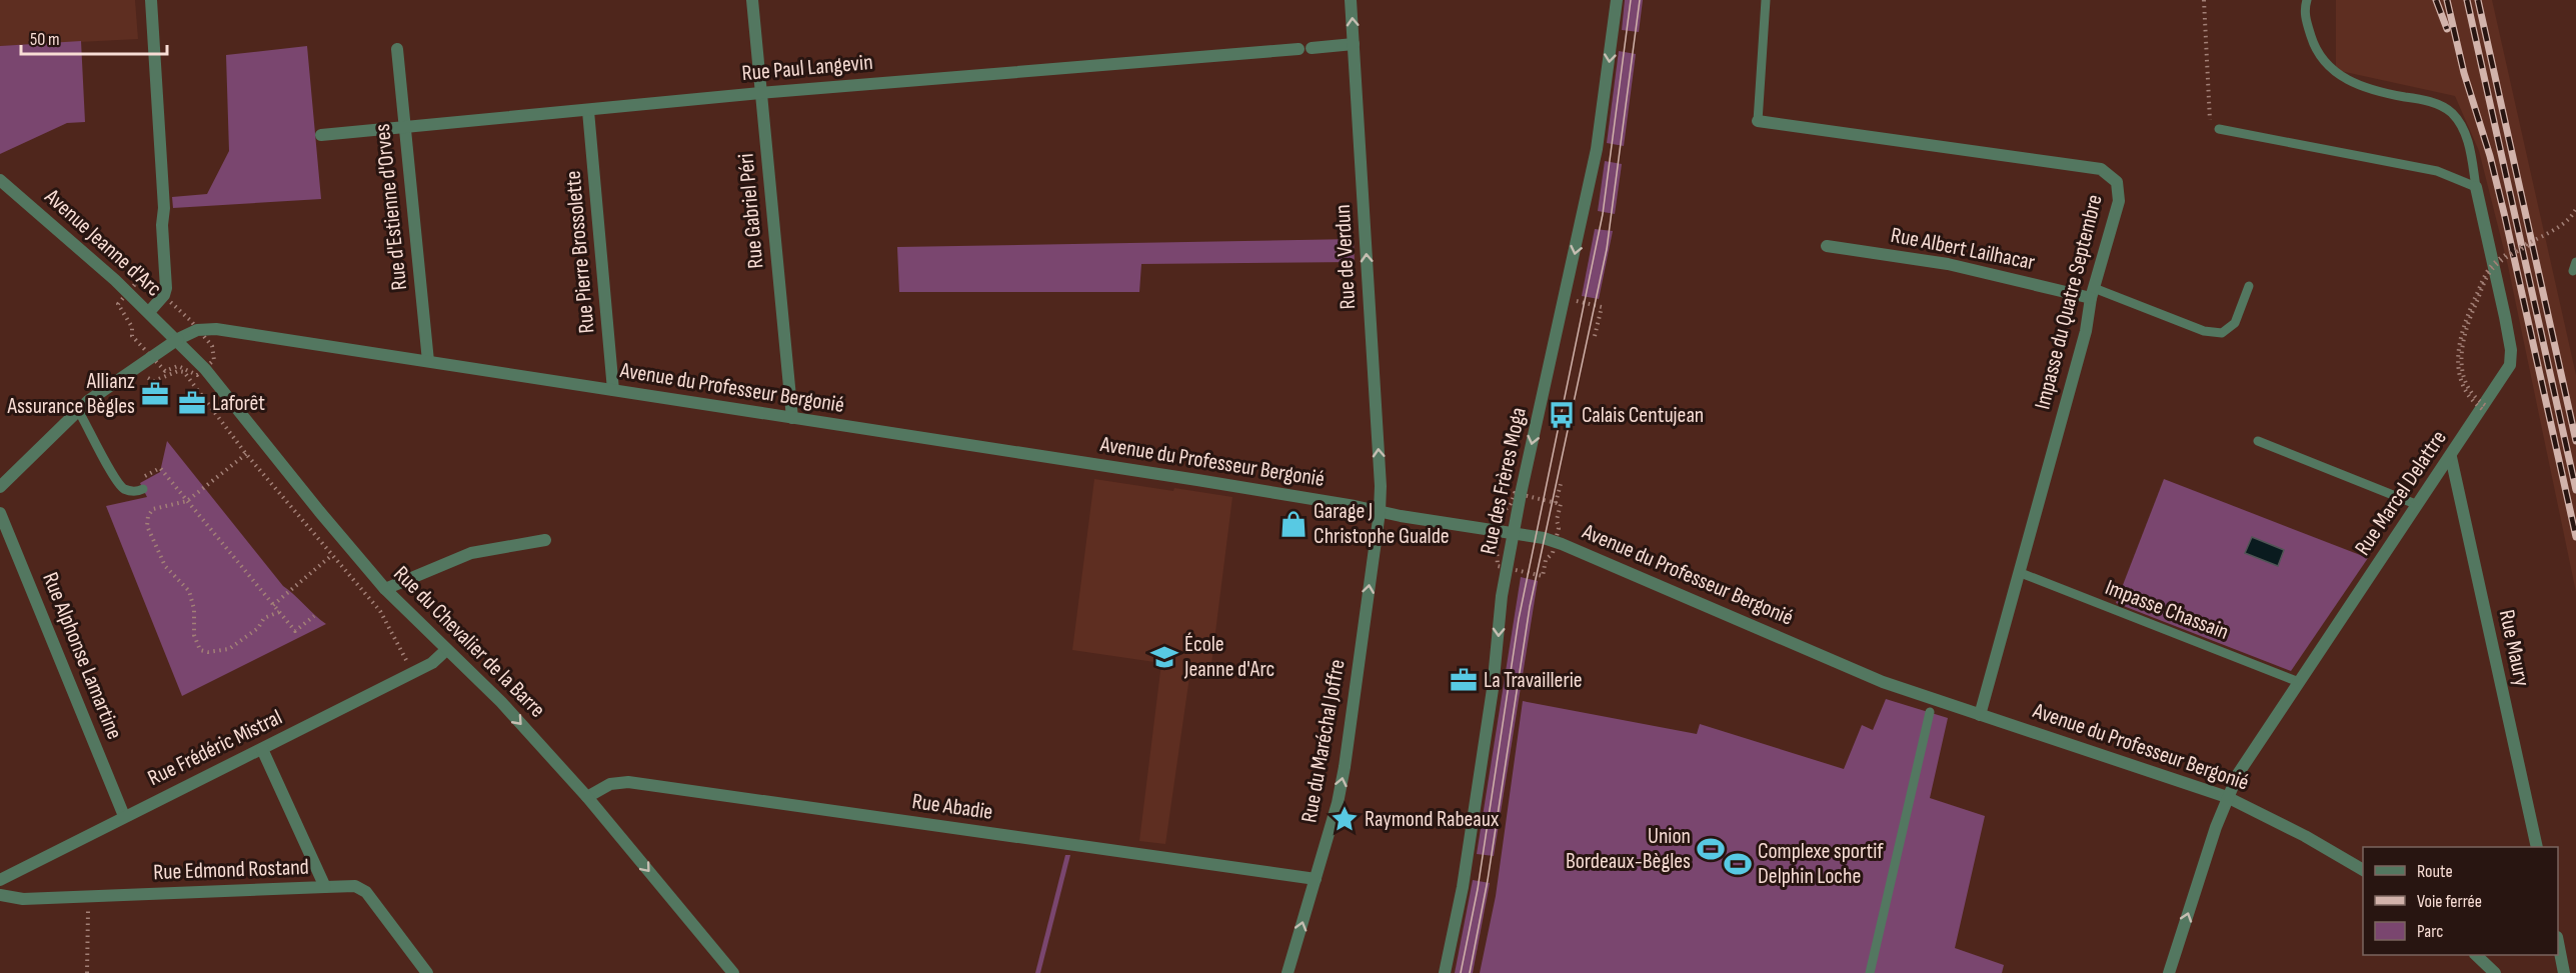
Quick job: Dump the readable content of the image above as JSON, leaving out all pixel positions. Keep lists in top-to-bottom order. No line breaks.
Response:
{"streets":{"street":["Rue Paul Langevin","Rue d'Estienne d'Orves","Rue Gabriel Péri","Avenue Jeanne d'Arc","Rue Albert Lailhacar","Rue Pierre Brossolette","Rue de Verdun","Impasse du Quatre Septembre","Avenue du Professeur Bergonié","Rue des Frères Moga","Rue Marcel Delattre","Rue du Chevalier de la Barre","Rue Maury","Rue Alphonse Lamartine","Rue du Maréchal Joffre","Rue Frédéric Mistral","Rue Abadie","Rue Edmond Rostand"],"lane":["Impasse Chassain"]},"crossings":[["Rue Paul Langevin","Rue d'Estienne d'Orves"],["Rue Paul Langevin","Rue Gabriel Péri"],["Rue Paul Langevin","Rue Pierre Brossolette"],["Rue d'Estienne d'Orves","Avenue du Professeur Bergonié"],["Rue Gabriel Péri","Avenue du Professeur Bergonié"],["Avenue Jeanne d'Arc","Avenue du Professeur Bergonié"],["Avenue Jeanne d'Arc","Rue du Chevalier de la Barre"],["Rue Albert Lailhacar","Impasse du Quatre Septembre"],["Rue Pierre Brossolette","Avenue du Professeur Bergonié"],["Rue de Verdun","Avenue du Professeur Bergonié"],["Rue de Verdun","Rue du Maréchal Joffre"],["Impasse du Quatre Septembre","Avenue du Professeur Bergonié"],["Impasse du Quatre Septembre","Impasse Chassain"],["Avenue du Professeur Bergonié","Rue des Frères Moga"],["Avenue du Professeur Bergonié","Rue Marcel Delattre"],["Avenue du Professeur Bergonié","Rue du Chevalier de la Barre"],["Avenue du Professeur Bergonié","Rue du Maréchal Joffre"],["Rue Marcel Delattre","Impasse Chassain"],["Rue Marcel Delattre","Rue Maury"],["Rue du Chevalier de la Barre","Rue Frédéric Mistral"],["Rue du Chevalier de la Barre","Rue Abadie"],["Rue Alphonse Lamartine","Rue Frédéric Mistral"],["Rue du Maréchal Joffre","Rue Abadie"],["Rue Frédéric Mistral","Rue Edmond Rostand"]],"one_way":["Rue de Verdun","Rue des Frères Moga","Rue du Chevalier de la Barre","Rue du Maréchal Joffre"],"places":{"office":["Allianz Assurance Bègles","Laforêt","La Travaillerie"],"bus stop":["Calais Centujean"],"shop":["Garage J Christophe Gualde"],"school or university":["École Jeanne d'Arc"],"place":["Raymond Rabeaux"],"sports":["Union Bordeaux-Bègles","Complexe sportif Delphin Loche"]},"legend":["Route","Voie ferrée","Parc"],"scale_bar":"50 m"}
